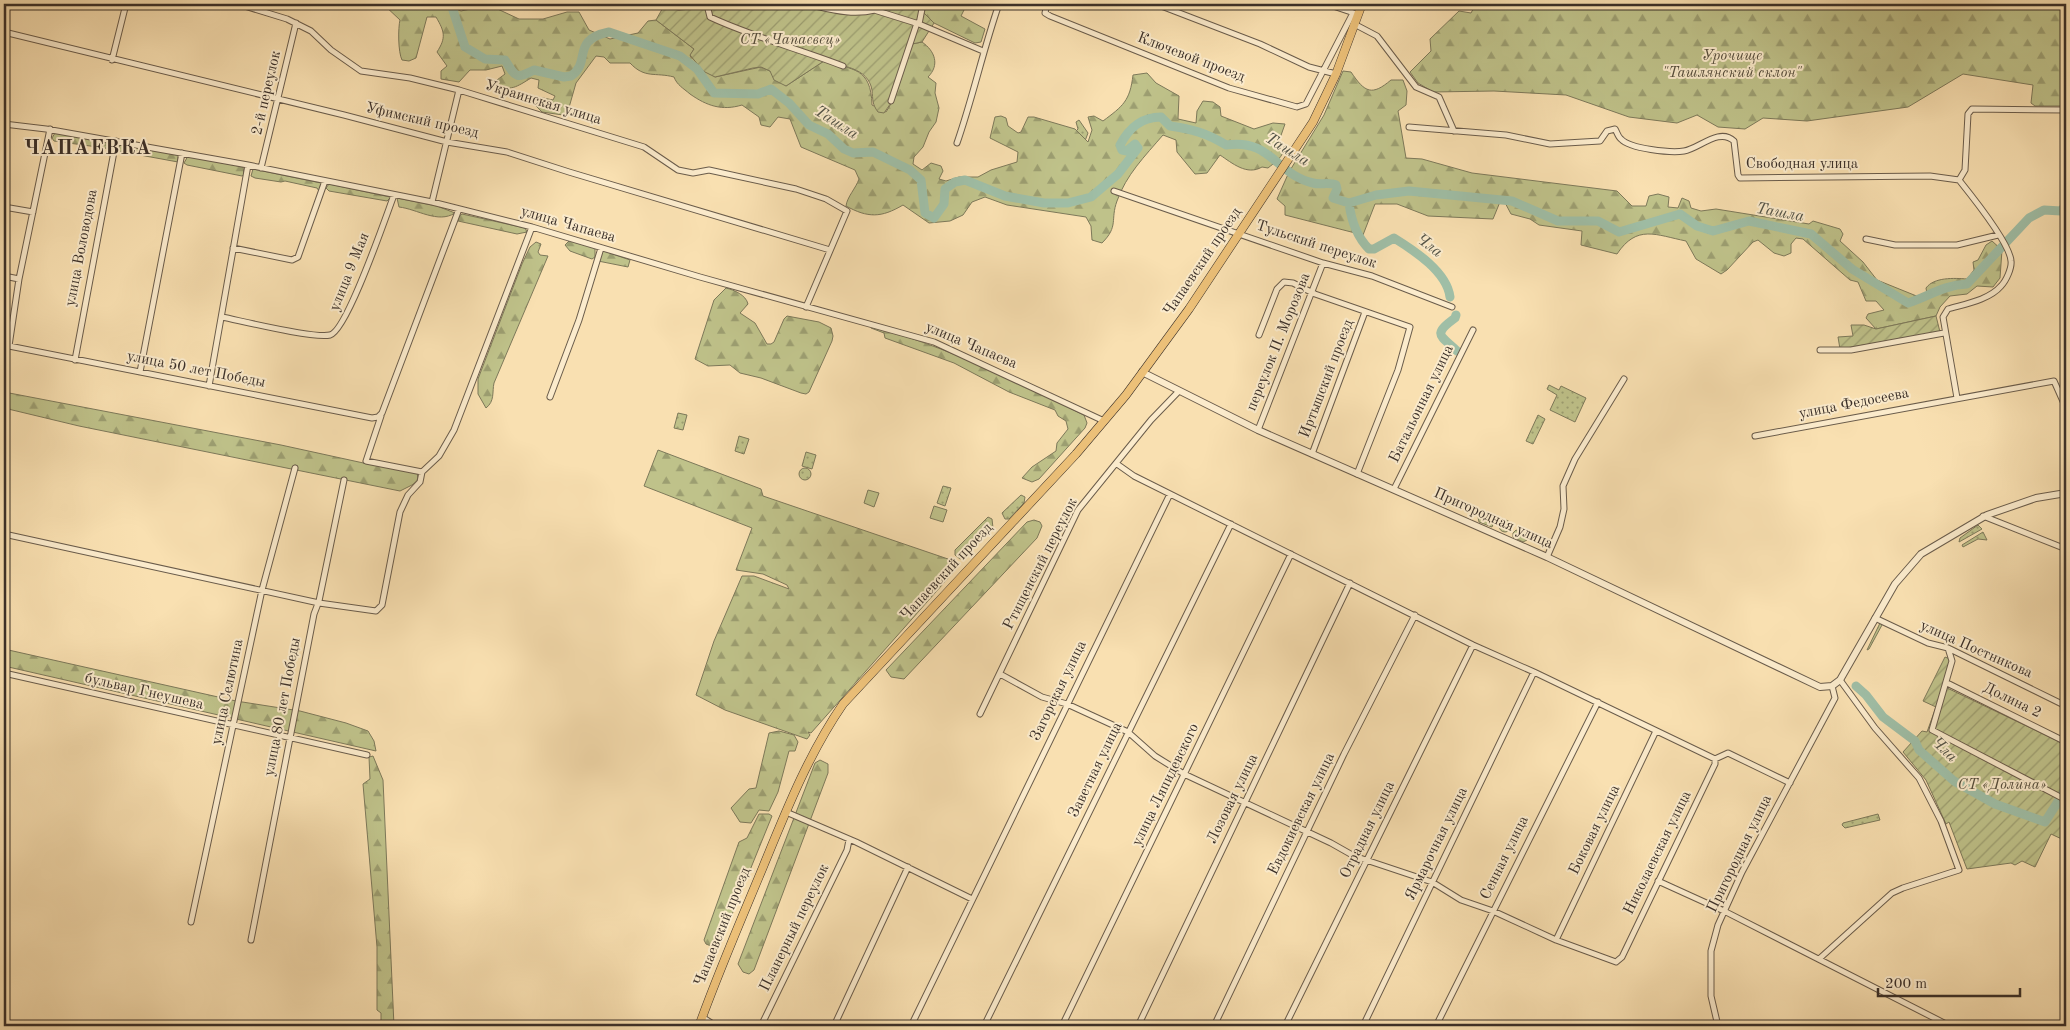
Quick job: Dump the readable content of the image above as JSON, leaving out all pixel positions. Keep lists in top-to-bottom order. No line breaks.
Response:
{"streets":{"main road":["Чапаевский проезд"],"street":["Ключевой проезд","2-й переулок","Украинская улица","Уфимский проезд","Свободная улица","улица Чапаева","Тульский переулок","улица Воловодова","улица 9 Мая","переулок П. Морозова","улица 50 лет Победы","Иртышский проезд","Батальонная улица","улица Федосеева","Пригородная улица","Ртищенский переулок","улица Постникова","Загорская улица","бульвар Гнеушева","улица Селютина","Долина 2","улица 80 лет Победы","Заветная улица","улица Ляпидевского","Лозовая улица","Евдокиевская улица","Отрадная улица","Боковая улица","Ярмарочная улица","Николаевская улица","Сенная улица","Планерный переулок"]},"crossings":[["2-й переулок","Украинская улица"],["2-й переулок","Уфимский проезд"],["2-й переулок","улица Чапаева"],["Украинская улица","Уфимский проезд"],["улица Чапаева","улица Воловодова"],["улица Чапаева","Чапаевский проезд"],["улица Чапаева","улица 9 Мая"],["Тульский переулок","Чапаевский проезд"],["Тульский переулок","переулок П. Морозова"],["улица Воловодова","улица 50 лет Победы"],["Чапаевский проезд","Пригородная улица"],["переулок П. Морозова","Пригородная улица"],["Иртышский проезд","Пригородная улица"],["Батальонная улица","Пригородная улица"],["Пригородная улица","Ртищенский переулок"],["Пригородная улица","Загорская улица"],["Пригородная улица","Заветная улица"],["Пригородная улица","улица Ляпидевского"],["Пригородная улица","Лозовая улица"],["Пригородная улица","Евдокиевская улица"],["Пригородная улица","Отрадная улица"],["Пригородная улица","Боковая улица"],["Пригородная улица","Ярмарочная улица"],["Пригородная улица","Николаевская улица"],["Пригородная улица","Сенная улица"],["бульвар Гнеушева","улица Селютина"],["бульвар Гнеушева","улица 80 лет Победы"],["Боковая улица","Николаевская улица"]],"districts":["ЧАПАЕВКА"],"water":["Ташла","Чла"],"parks":["СТ «Чапаевец»","Урочище \"Ташлянский склон\"","СТ «Долина»"],"scale_bar":"200 m"}
